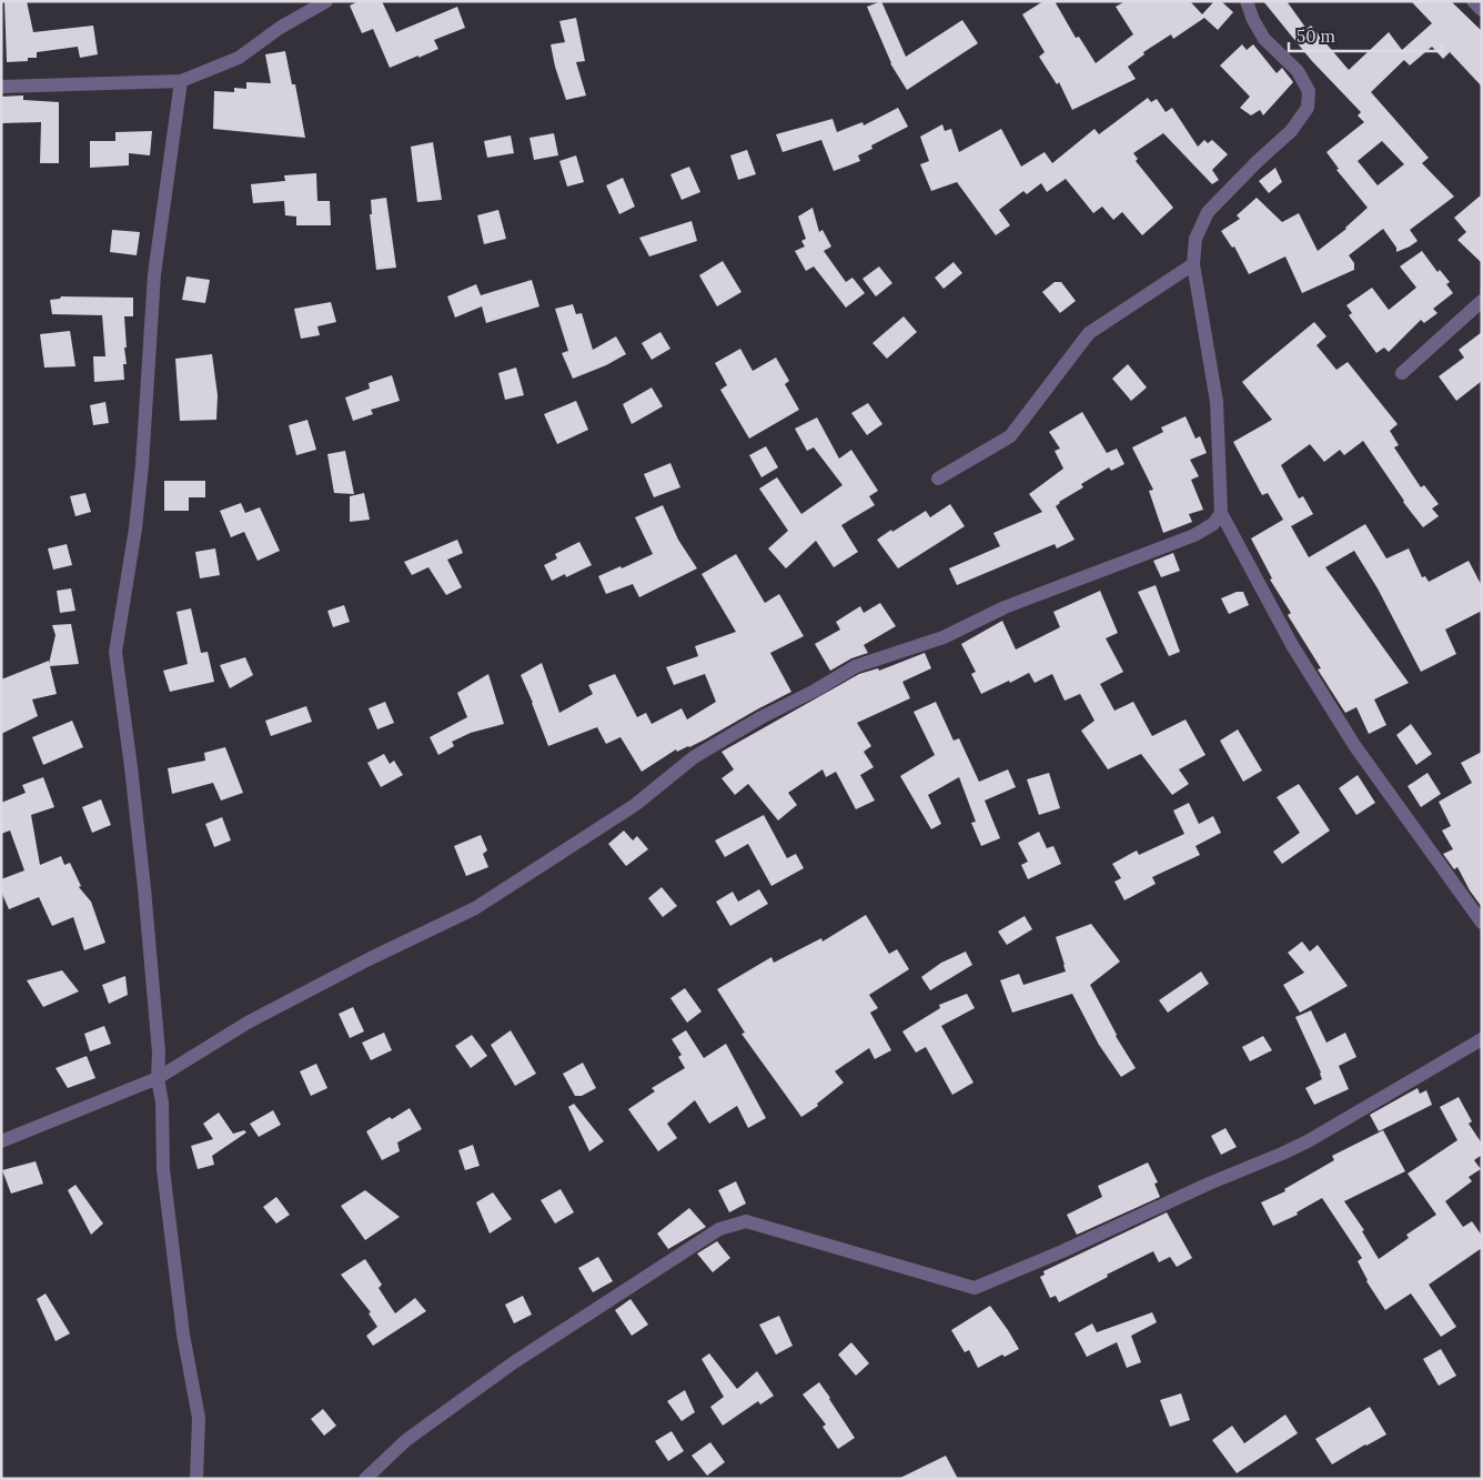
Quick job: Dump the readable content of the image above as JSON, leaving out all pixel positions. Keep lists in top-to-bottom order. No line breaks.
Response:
{"scale_bar":"50 m"}
